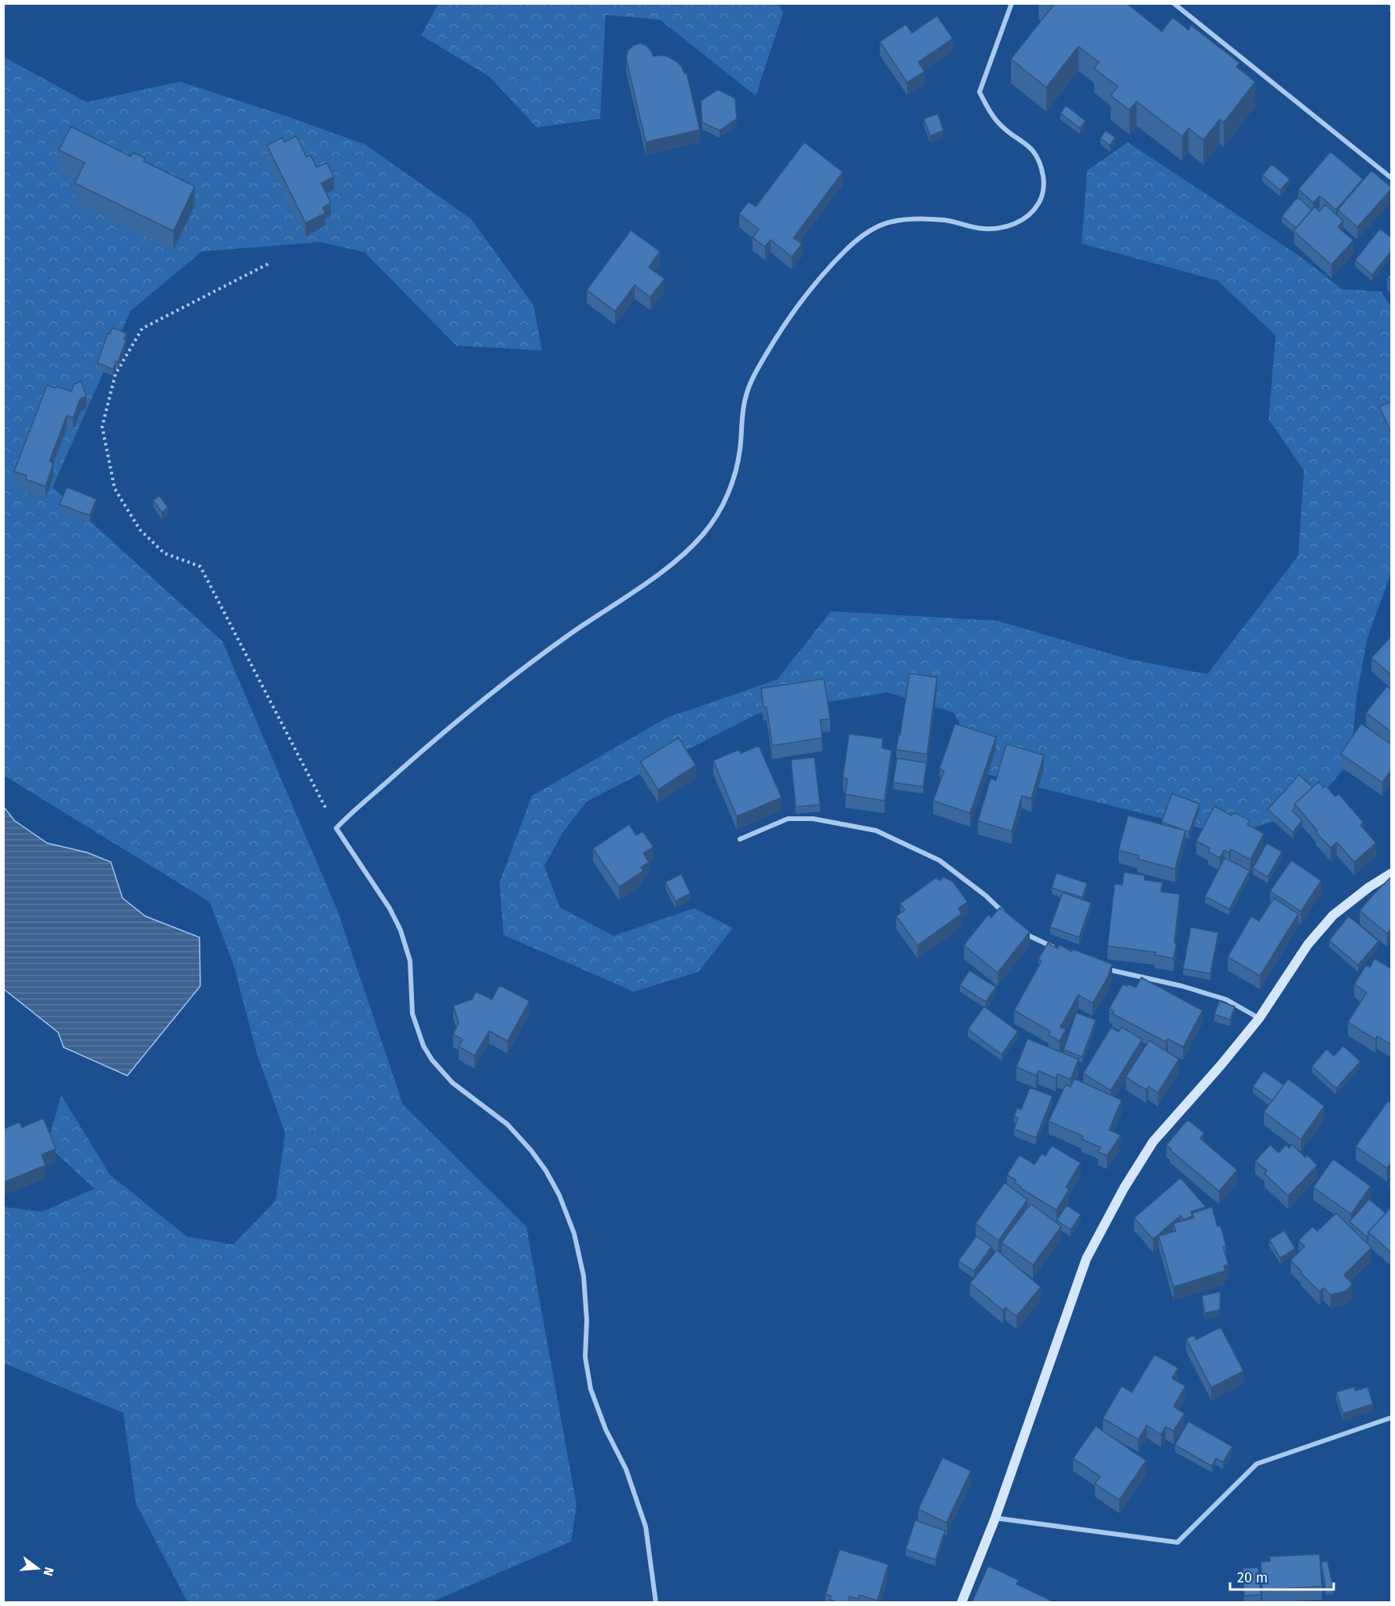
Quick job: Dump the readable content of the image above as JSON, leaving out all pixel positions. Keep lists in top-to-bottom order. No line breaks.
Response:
{"scale_bar":"20 m","north":"right"}
